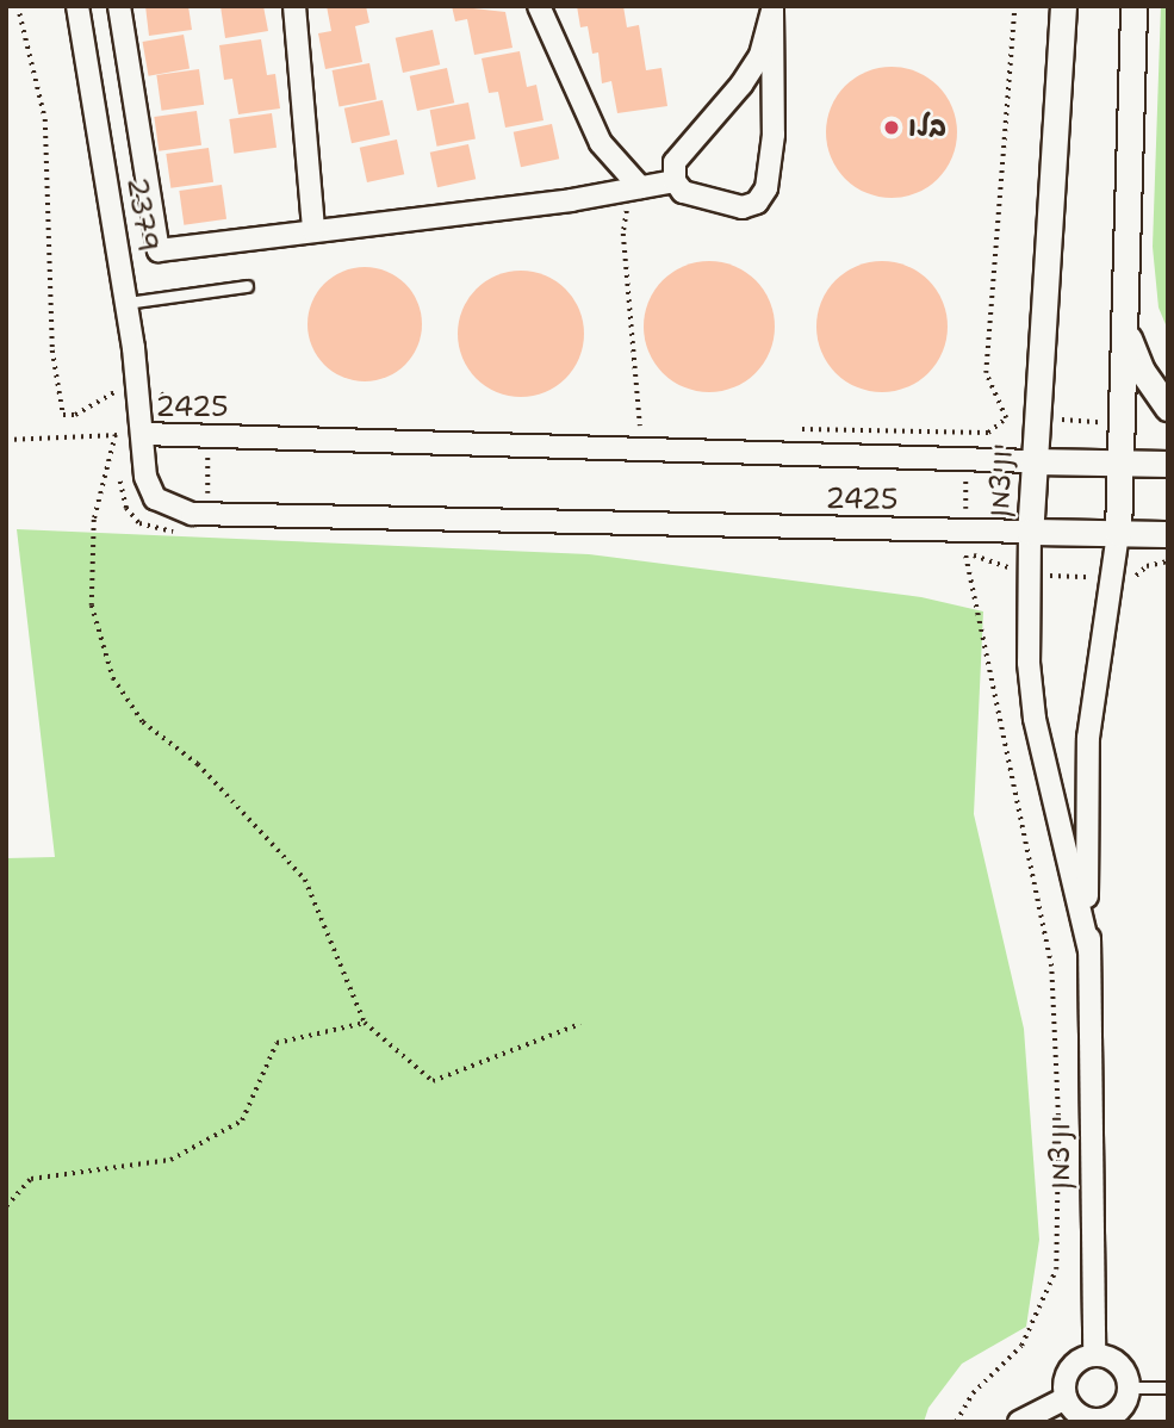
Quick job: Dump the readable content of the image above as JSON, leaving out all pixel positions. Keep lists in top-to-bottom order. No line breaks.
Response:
{"streets":{"street":["2379","2425","יוניצמן"]},"crossings":[["2379","2425"],["2425","יוניצמן"]],"places":["בלו"]}
